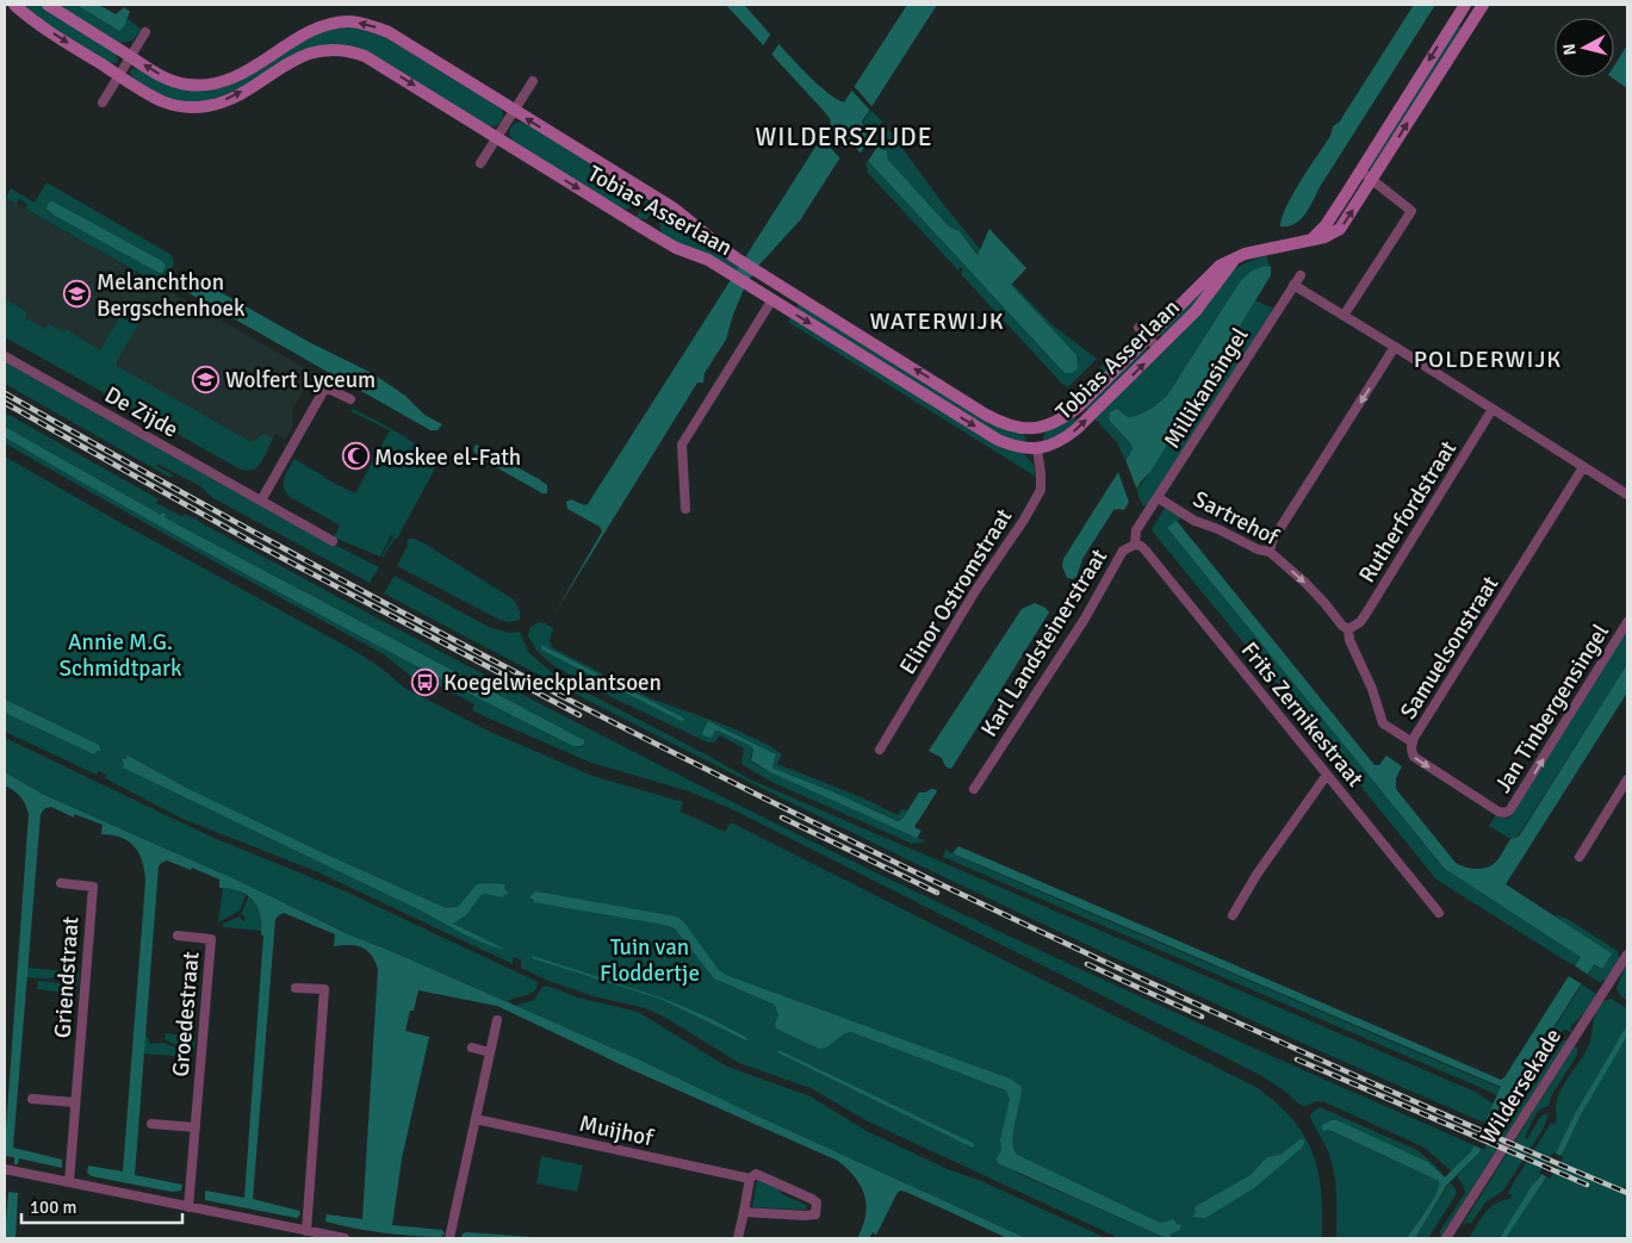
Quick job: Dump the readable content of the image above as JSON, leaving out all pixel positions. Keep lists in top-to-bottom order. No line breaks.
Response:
{"streets":{"street":["Tobias Asserlaan","Millikansingel","De Zijde","Rutherfordstraat","Sartrehof","Elinor Ostromstraat","Karl Landsteinerstraat","Samuelsonstraat","Jan Tinbergensingel","Frits Zernikestraat","Griendstraat","Groedestraat","Wildersekade","Muijhof"]},"crossings":[["Tobias Asserlaan","Elinor Ostromstraat"],["Millikansingel","Sartrehof"],["Millikansingel","Karl Landsteinerstraat"],["Rutherfordstraat","Sartrehof"],["Sartrehof","Samuelsonstraat"],["Karl Landsteinerstraat","Frits Zernikestraat"],["Samuelsonstraat","Jan Tinbergensingel"]],"one_way":["Jan Tinbergensingel"],"districts":["WILDERSZIJDE","WATERWIJK","POLDERWIJK"],"parks":["Annie M.G. Schmidtpark","Tuin van Floddertje"],"places":{"school or university":["Melanchthon Bergschenhoek","Wolfert Lyceum"],"mosque":["Moskee el-Fath"],"bus stop":["Koegelwieckplantsoen"]},"scale_bar":"100 m","north":"left"}
